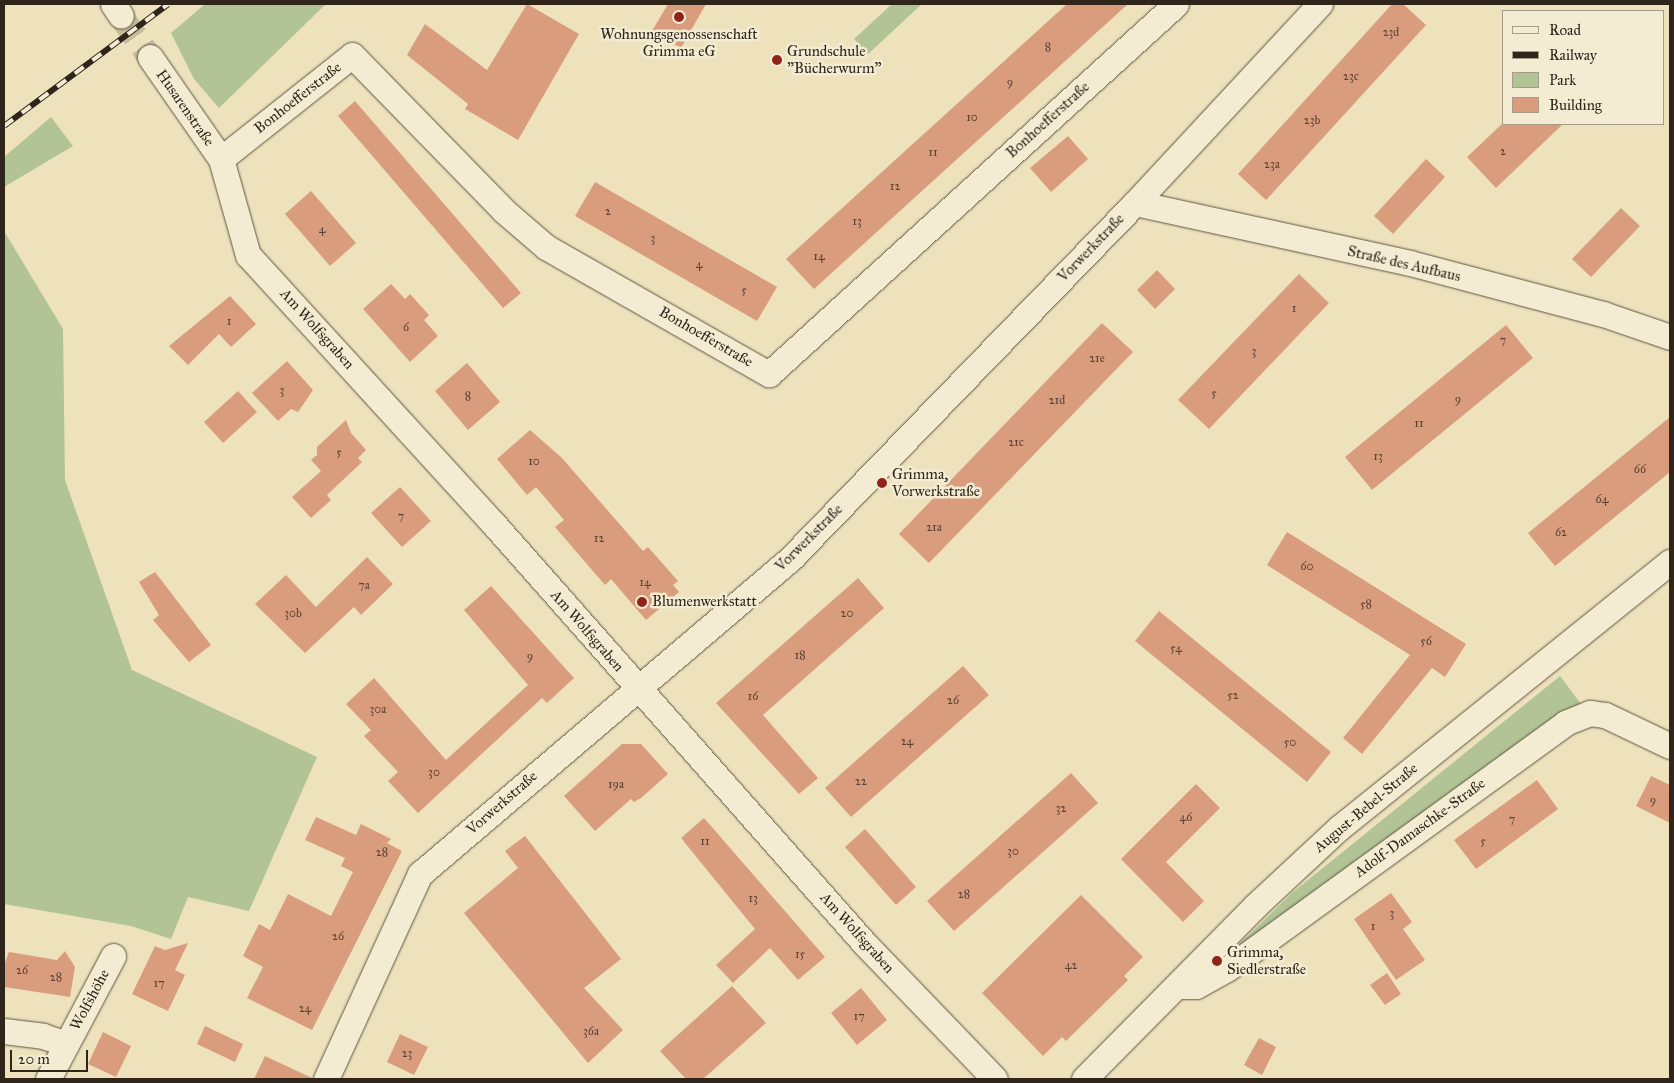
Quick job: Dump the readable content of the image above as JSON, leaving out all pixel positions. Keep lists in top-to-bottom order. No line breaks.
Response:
{"streets":{"street":["Bonhoefferstraße","Husarenstraße","Vorwerkstraße","Straße des Aufbaus","Am Wolfsgraben","August-Bebel-Straße","Adolf-Damaschke-Straße","Wolfshöhe"]},"crossings":[["Bonhoefferstraße","Husarenstraße"],["Bonhoefferstraße","Am Wolfsgraben"],["Husarenstraße","Am Wolfsgraben"],["Vorwerkstraße","Straße des Aufbaus"],["Vorwerkstraße","Am Wolfsgraben"],["August-Bebel-Straße","Adolf-Damaschke-Straße"]],"places":["Wohnungsgenossenschaft Grimma eG","Grundschule \"Bücherwurm\"","Grimma, Vorwerkstraße","Blumenwerkstatt","Grimma, Siedlerstraße"],"house_numbers":["23d","8","23c","9","10","23b","2","11","23a","12","2","13","4","3","14","4","5","1","1","6","7","3","21e","3","5","8","9","21d","11","21c","5","13","10","66","64","7","21a","62","12","60","14","7a","58","30b","20","56","54","18","9","52","16","26","30a","24","50","30","22","19a","9","32","46","7","11","5","30","28","28","13","3","1","26","15","42","26","28","17","24","17","36a","23"],"legend":["Road","Railway","Park","Building"],"scale_bar":"20 m"}
